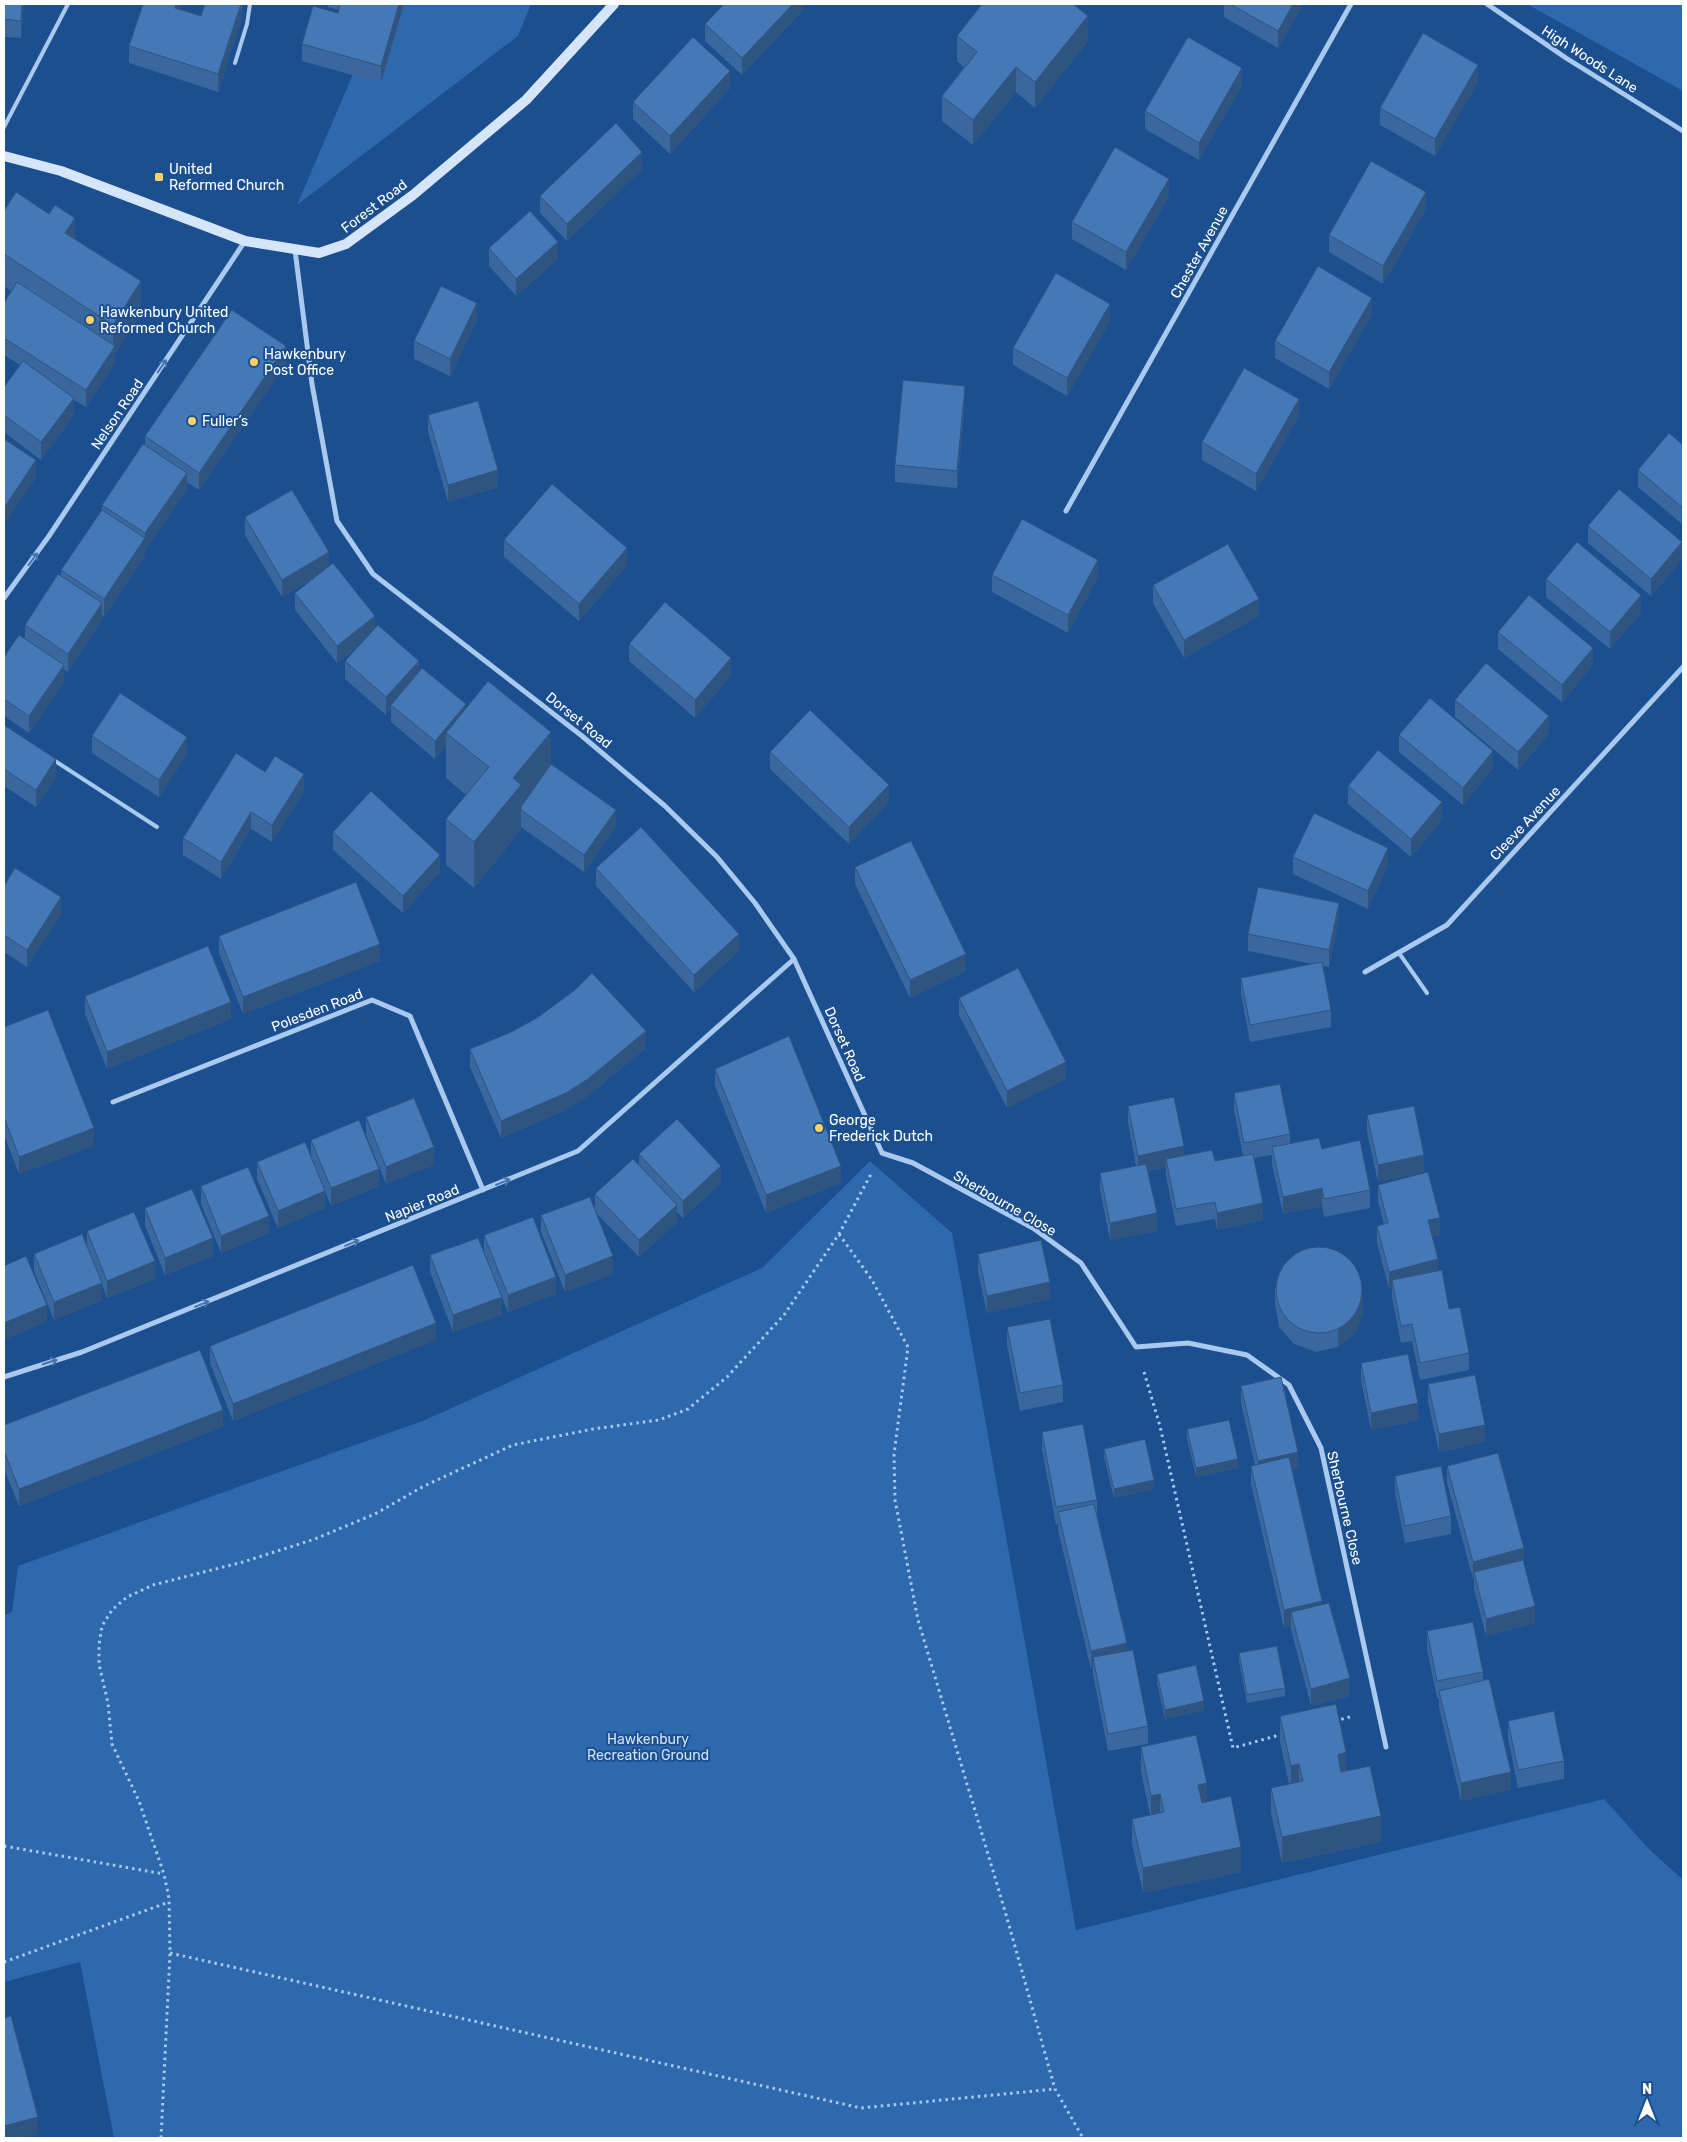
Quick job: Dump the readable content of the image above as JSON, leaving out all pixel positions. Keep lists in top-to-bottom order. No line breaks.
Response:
{"streets":{"street":["High Woods Lane","Forest Road","Chester Avenue","Nelson Road","Dorset Road","Cleeve Avenue","Polesden Road","Napier Road","Sherbourne Close"]},"crossings":[["Forest Road","Nelson Road"],["Forest Road","Dorset Road"],["Dorset Road","Napier Road"],["Dorset Road","Sherbourne Close"],["Polesden Road","Napier Road"]],"one_way":["Nelson Road","Napier Road"],"parks":["Hawkenbury Recreation Ground"],"places":{"transit":["United Reformed Church"],"other":["Hawkenbury United Reformed Church","Hawkenbury Post Office","Fuller’s","George Frederick Dutch"]},"north":"top"}
